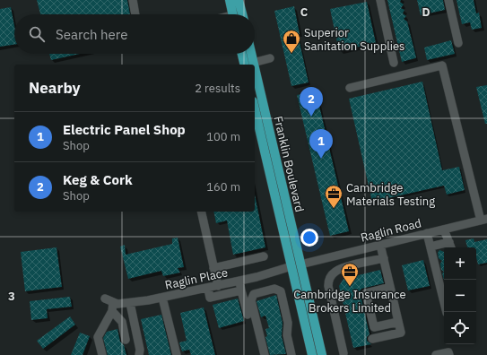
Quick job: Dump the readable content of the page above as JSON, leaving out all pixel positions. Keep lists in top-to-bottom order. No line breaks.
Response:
{"streets":{"main road":["Franklin Boulevard"],"street":["Raglin Road","Raglin Place"]},"crossings":[["Franklin Boulevard","Raglin Road"],["Franklin Boulevard","Raglin Place"],["Raglin Road","Raglin Place"]],"places":{"shop":["Superior Sanitation Supplies"],"office":["Cambridge Materials Testing","Cambridge Insurance Brokers Limited"]},"page":{"search":"Search here","heading":["Nearby","2 results"],"pins":["2","1"],"list":[{"mark":"1","name":"Electric Panel Shop","note":"Shop","value":"100 m"},{"mark":"2","name":"Keg & Cork","note":"Shop","value":"160 m"}],"map_buttons":["+","−"]},"grid":{"columns":["C","D"],"rows":["3"]}}
